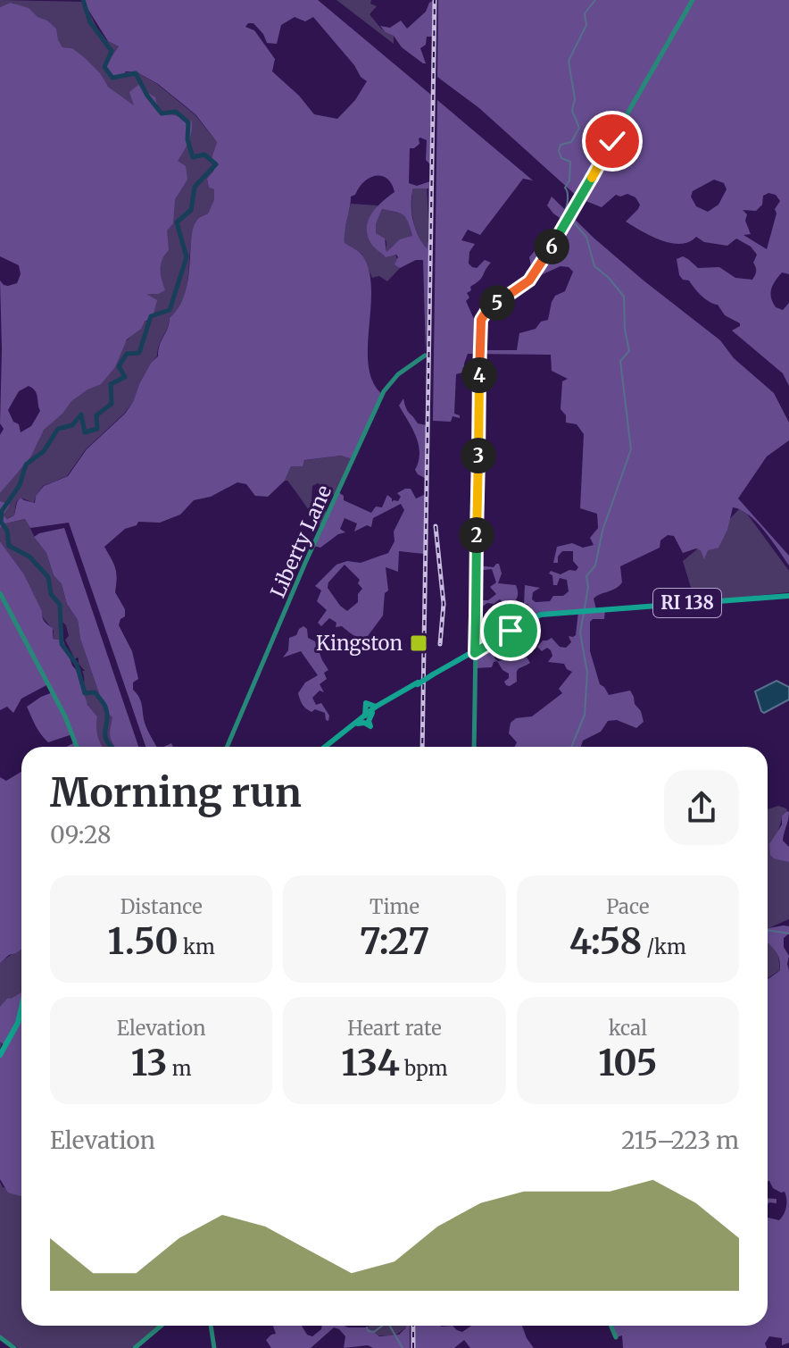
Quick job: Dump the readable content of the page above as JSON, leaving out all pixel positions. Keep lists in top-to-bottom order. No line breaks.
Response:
{"streets":{"main road":["RI 138"],"street":["Liberty Lane"]},"places":{"transit":["Kingston"]},"page":{"pins":["6","5","4","3","2"],"heading":["Morning run","09:28"],"stats":[["Distance","1.50 km"],["Time","7:27"],["Pace","4:58 /km"],["Elevation","13 m"],["Heart rate","134 bpm"],["kcal","105"]],"chart":["Elevation","215–223 m"]}}
